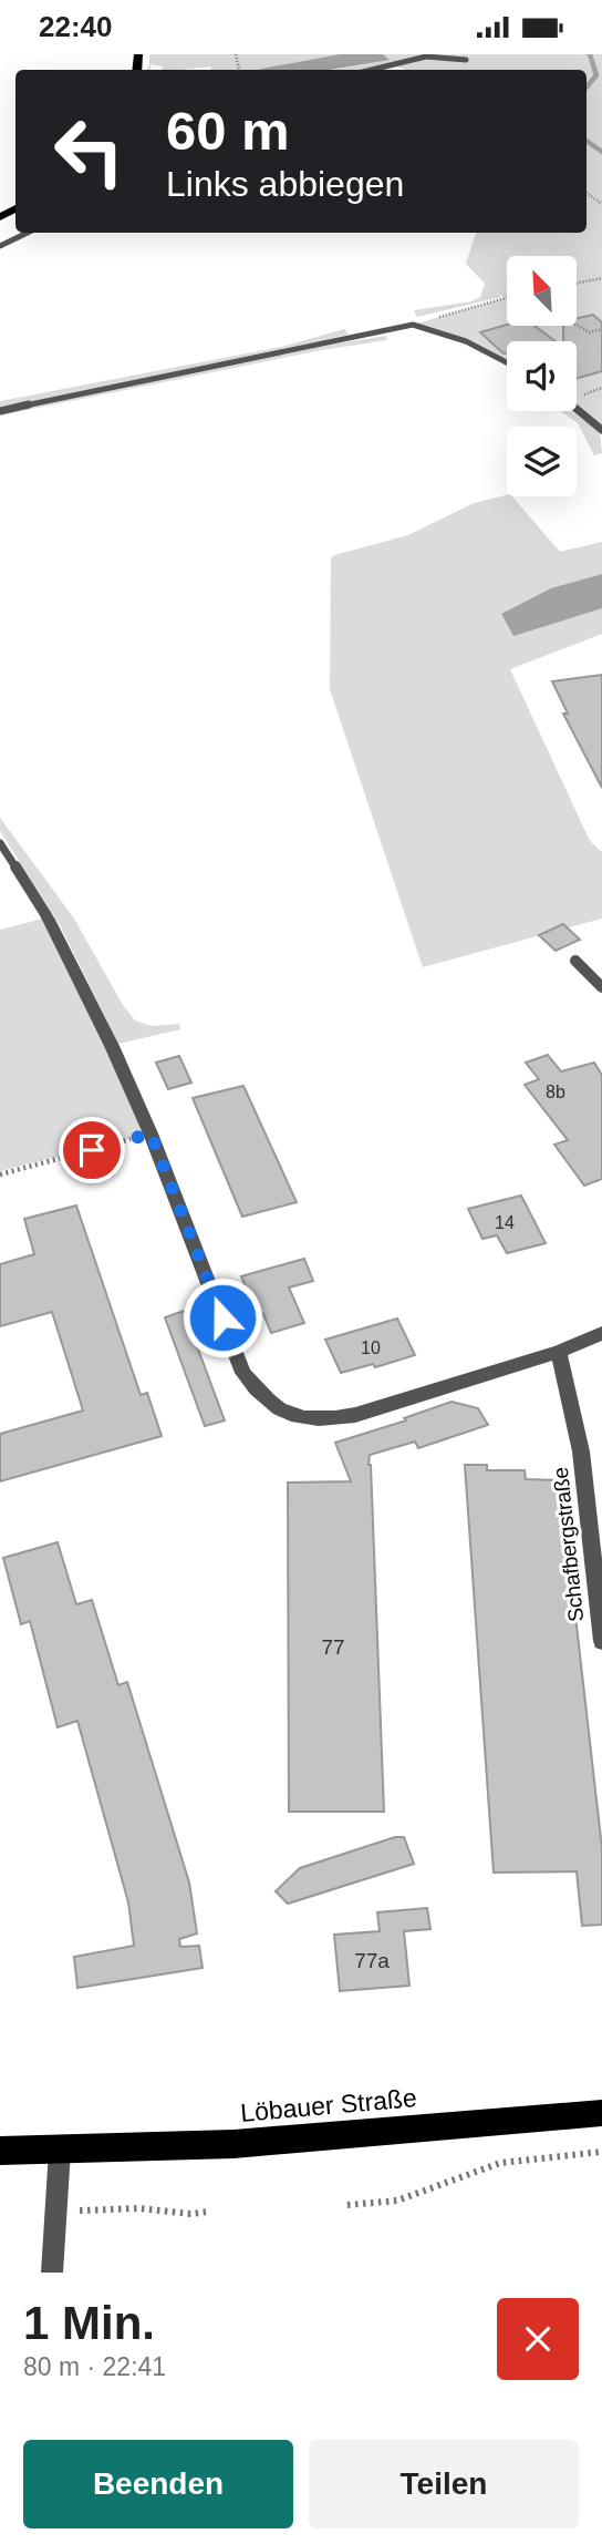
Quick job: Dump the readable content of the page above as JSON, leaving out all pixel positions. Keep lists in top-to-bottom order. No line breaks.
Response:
{"streets":{"main road":["Löbauer Straße"],"street":["Schafbergstraße"]},"house_numbers":["8b","14","10","77","77a"],"north":"top left","page":{"status":"22:40","turn":["60 m","Links abbiegen"],"heading":["1 Min.","80 m · 22:41"],"buttons":["Beenden","Teilen"]}}
